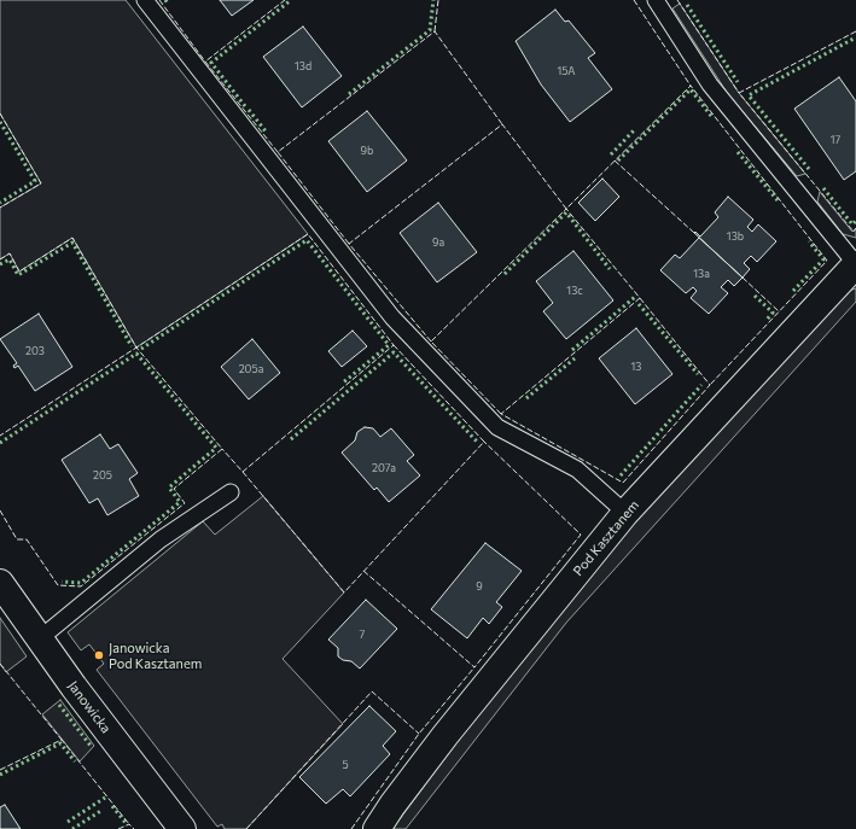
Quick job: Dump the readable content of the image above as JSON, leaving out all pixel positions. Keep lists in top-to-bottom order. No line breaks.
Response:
{"streets":{"street":["Pod Kasztanem","Janowicka"]},"places":["Janowicka Pod Kasztanem"],"house_numbers":["13d","15A","17","9b","13b","9a","13a","13c","203","13","205a","207a","205","9","7","5"]}
